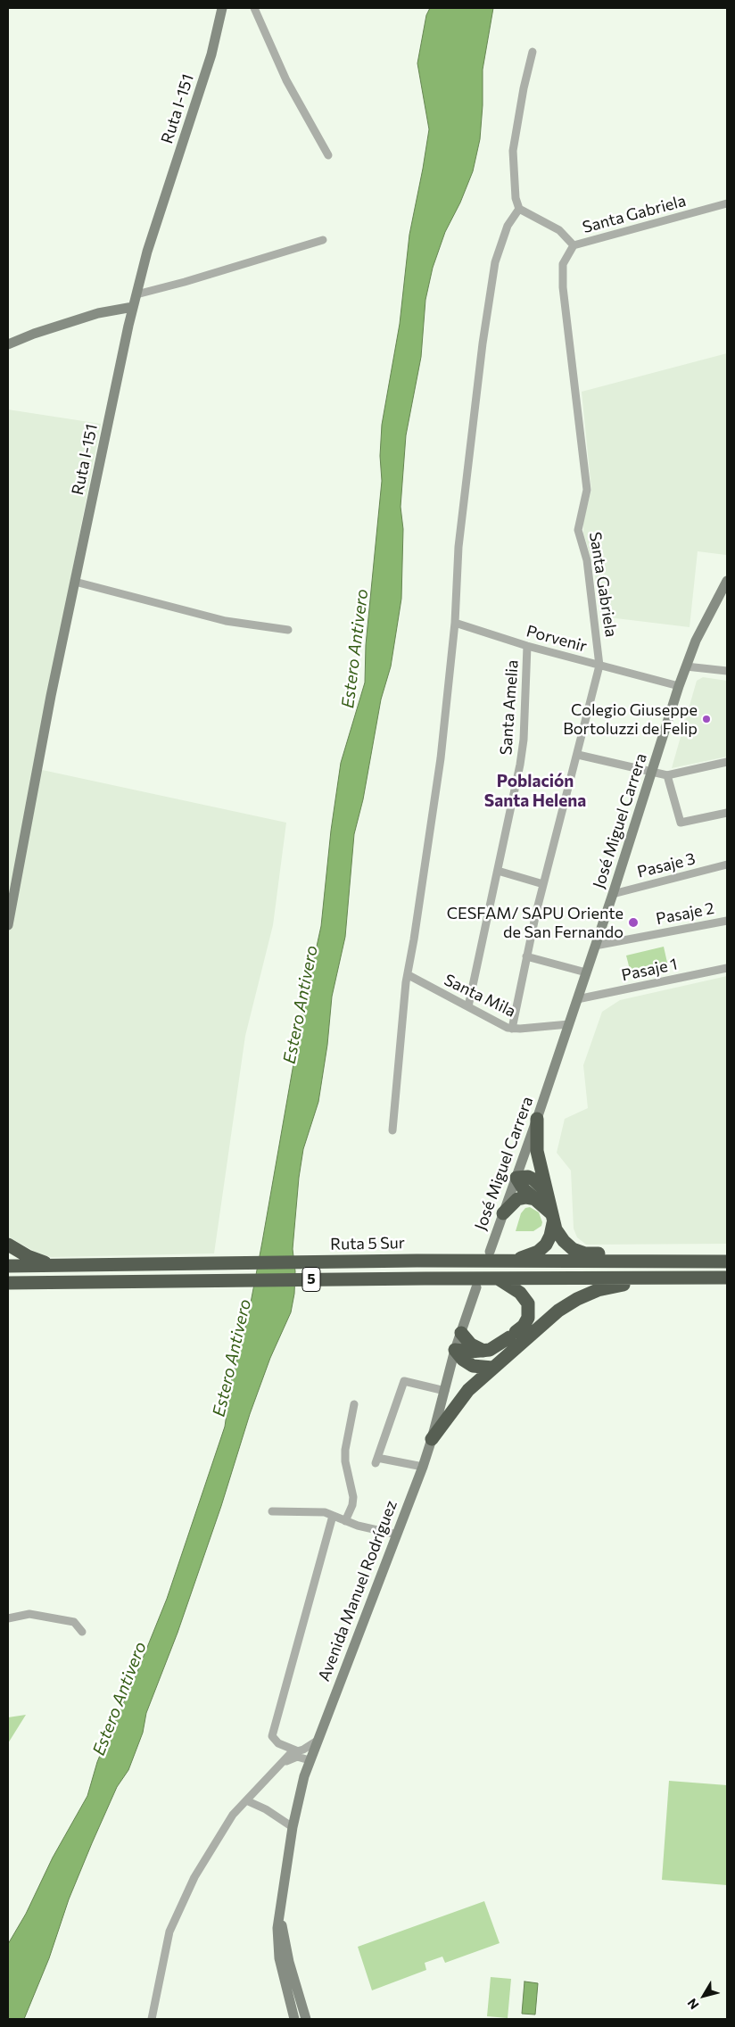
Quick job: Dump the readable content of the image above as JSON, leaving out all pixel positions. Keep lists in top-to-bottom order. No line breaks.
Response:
{"streets":{"highway":["Ruta 5 Sur","5"],"street":["Ruta I-151","Santa Gabriela","Porvenir","Santa Amelia","José Miguel Carrera","Pasaje 3","Pasaje 2","Pasaje 1","Santa Mila","Avenida Manuel Rodríguez"]},"crossings":[["Santa Gabriela","Porvenir"],["Santa Gabriela","Santa Mila"],["Porvenir","Santa Amelia"],["Porvenir","José Miguel Carrera"],["Santa Amelia","Santa Mila"],["José Miguel Carrera","Pasaje 3"],["José Miguel Carrera","Pasaje 2"],["José Miguel Carrera","Pasaje 1"],["José Miguel Carrera","Santa Mila"]],"districts":["Población Santa Helena"],"water":["Estero Antivero"],"places":["Colegio Giuseppe Bortoluzzi de Felip","CESFAM/ SAPU Oriente de San Fernando"],"north":"bottom left"}
